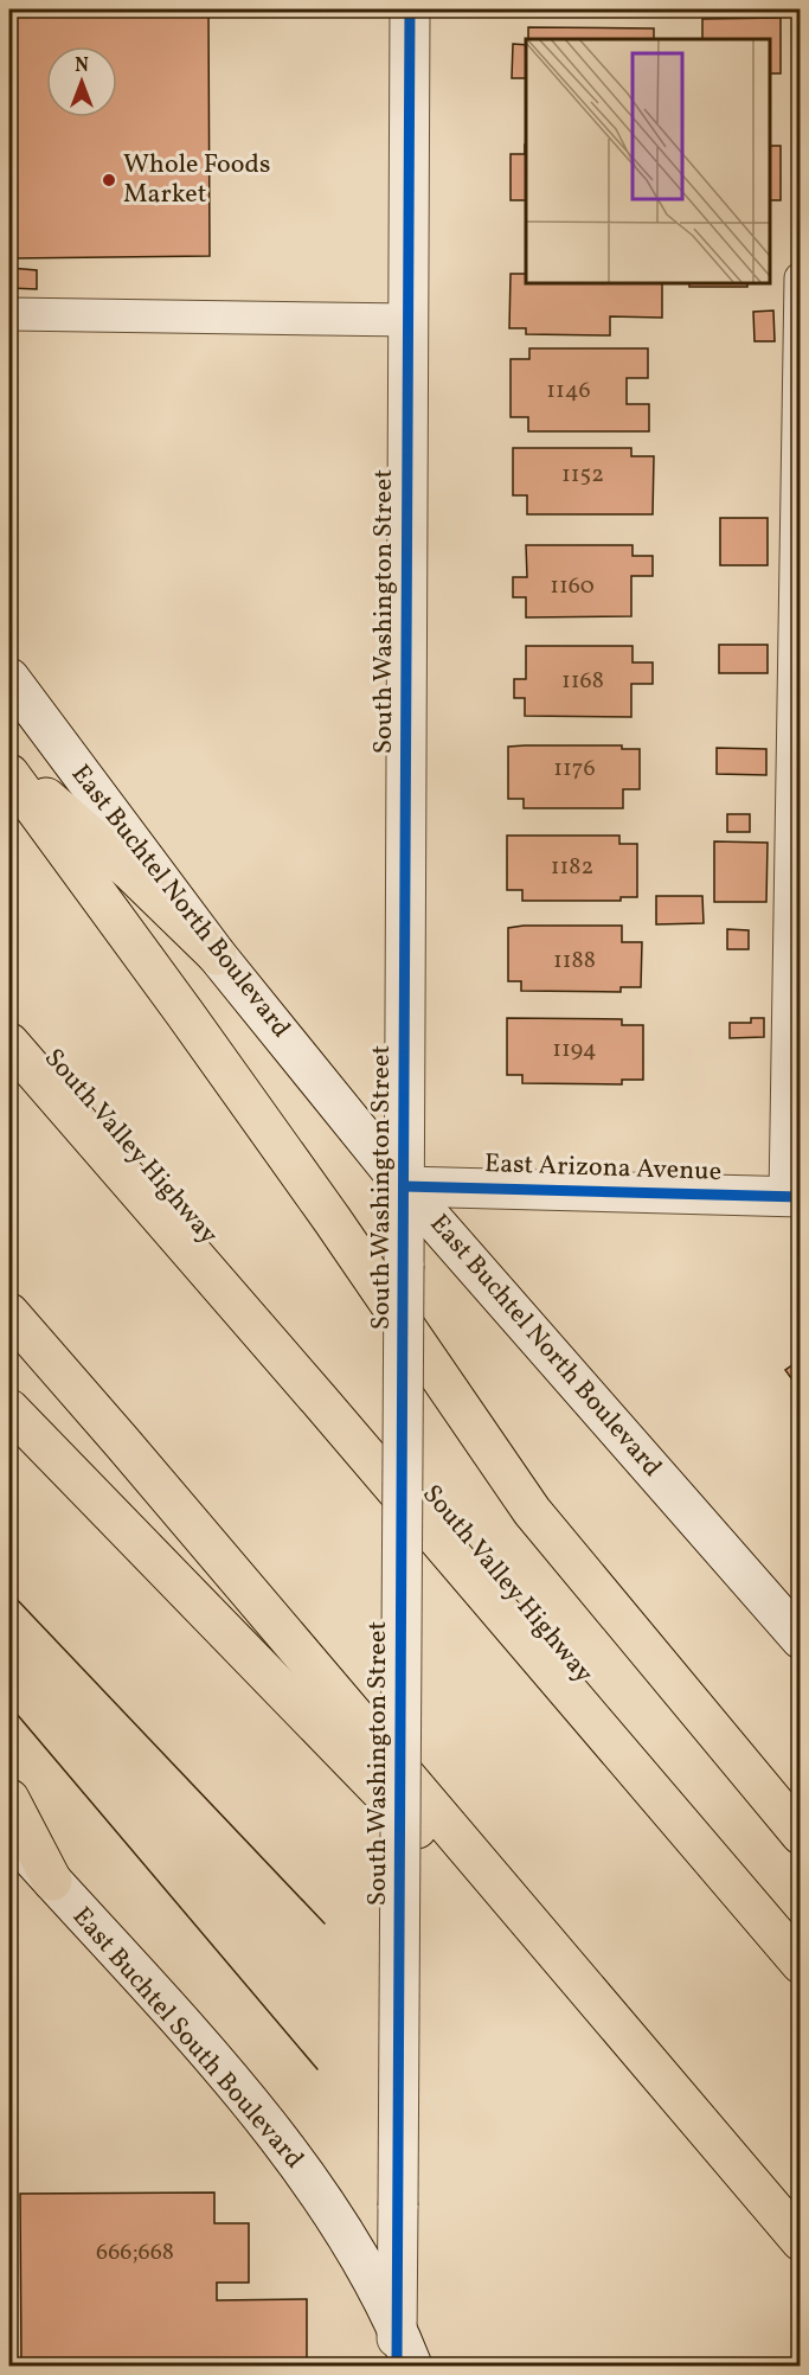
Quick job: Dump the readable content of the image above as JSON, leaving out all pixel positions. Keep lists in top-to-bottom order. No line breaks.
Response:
{"streets":{"highway":["South Valley Highway"],"street":["South Washington Street","East Buchtel North Boulevard","East Arizona Avenue","East Buchtel South Boulevard"]},"crossings":[["South Washington Street","East Buchtel North Boulevard"],["South Washington Street","East Arizona Avenue"],["South Washington Street","East Buchtel South Boulevard"],["East Buchtel North Boulevard","East Arizona Avenue"]],"places":["Whole Foods Market"],"house_numbers":["1146","1152","1160","1168","1176","1182","1188","1194","666;668"],"north":"top"}
